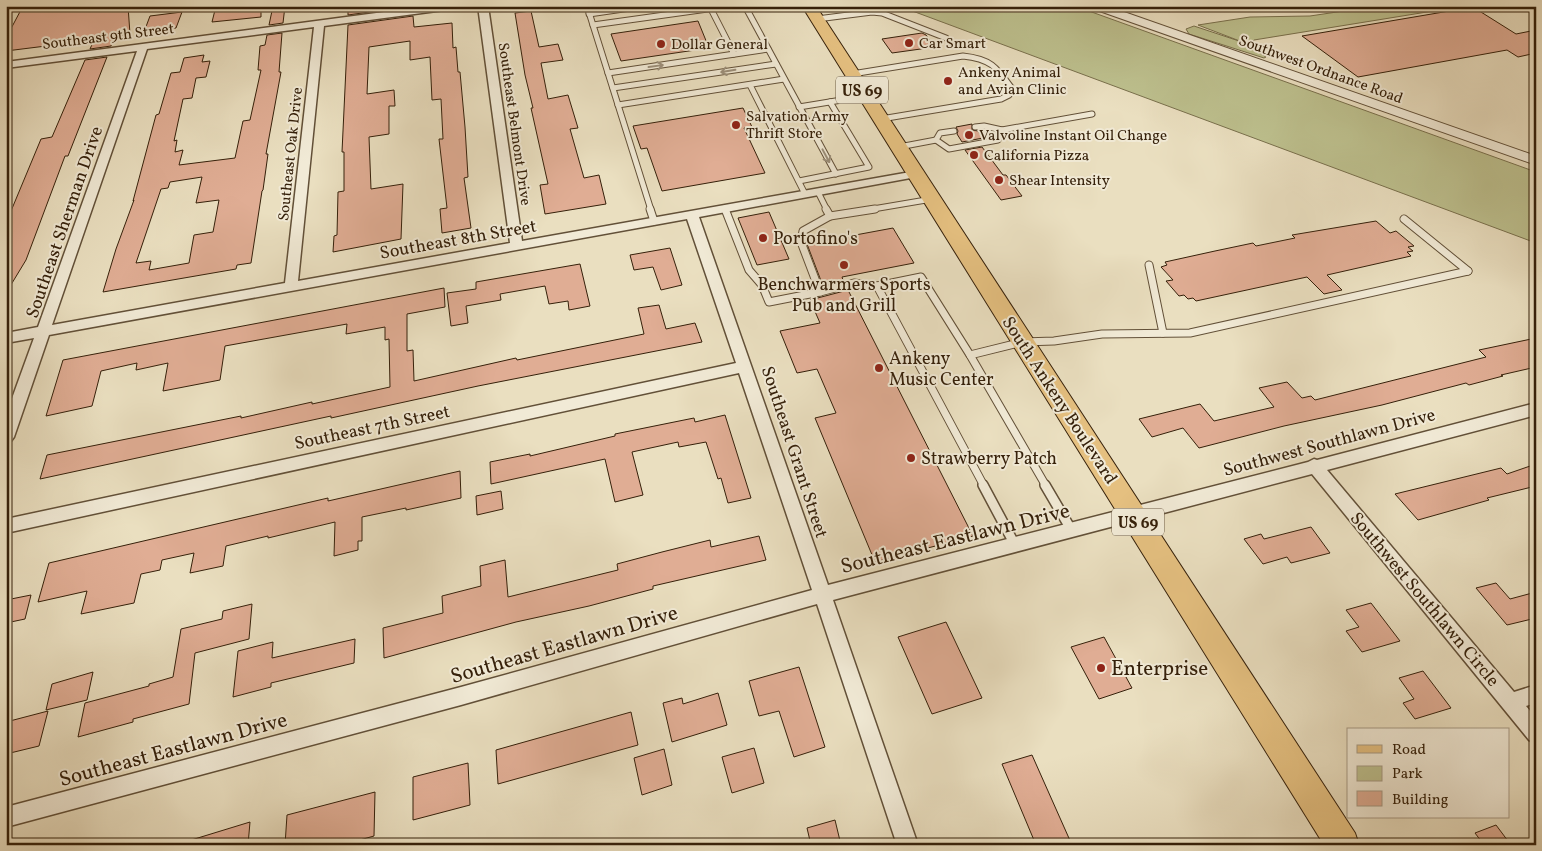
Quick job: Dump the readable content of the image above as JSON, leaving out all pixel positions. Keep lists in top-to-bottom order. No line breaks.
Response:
{"streets":{"main road":["US 69","South Ankeny Boulevard"],"street":["Southeast 9th Street","Southwest Ordnance Road","Southeast Belmont Drive","Southeast Oak Drive","Southeast Sherman Drive","Southeast 8th Street","Southeast 7th Street","Southwest Southlawn Drive","Southeast Grant Street","Southeast Eastlawn Drive","Southwest Southlawn Circle"]},"crossings":[["Southeast 9th Street","Southeast Oak Drive"],["Southeast 9th Street","Southeast Sherman Drive"],["Southeast Belmont Drive","Southeast 8th Street"],["Southeast Oak Drive","Southeast 8th Street"],["Southeast Sherman Drive","Southeast 8th Street"],["Southeast 8th Street","South Ankeny Boulevard"],["Southeast 8th Street","Southeast Grant Street"],["South Ankeny Boulevard","Southwest Southlawn Drive"],["South Ankeny Boulevard","Southeast Eastlawn Drive"],["Southeast 7th Street","Southeast Grant Street"],["Southwest Southlawn Drive","Southeast Eastlawn Drive"],["Southwest Southlawn Drive","Southwest Southlawn Circle"],["Southeast Grant Street","Southeast Eastlawn Drive"]],"places":["Car Smart","Dollar General","Ankeny Animal and Avian Clinic","Salvation Army Thrift Store","Valvoline Instant Oil Change","California Pizza","Shear Intensity","Portofino's","Benchwarmers Sports Pub and Grill","Ankeny Music Center","Strawberry Patch","Enterprise"],"legend":["Road","Park","Building"]}
